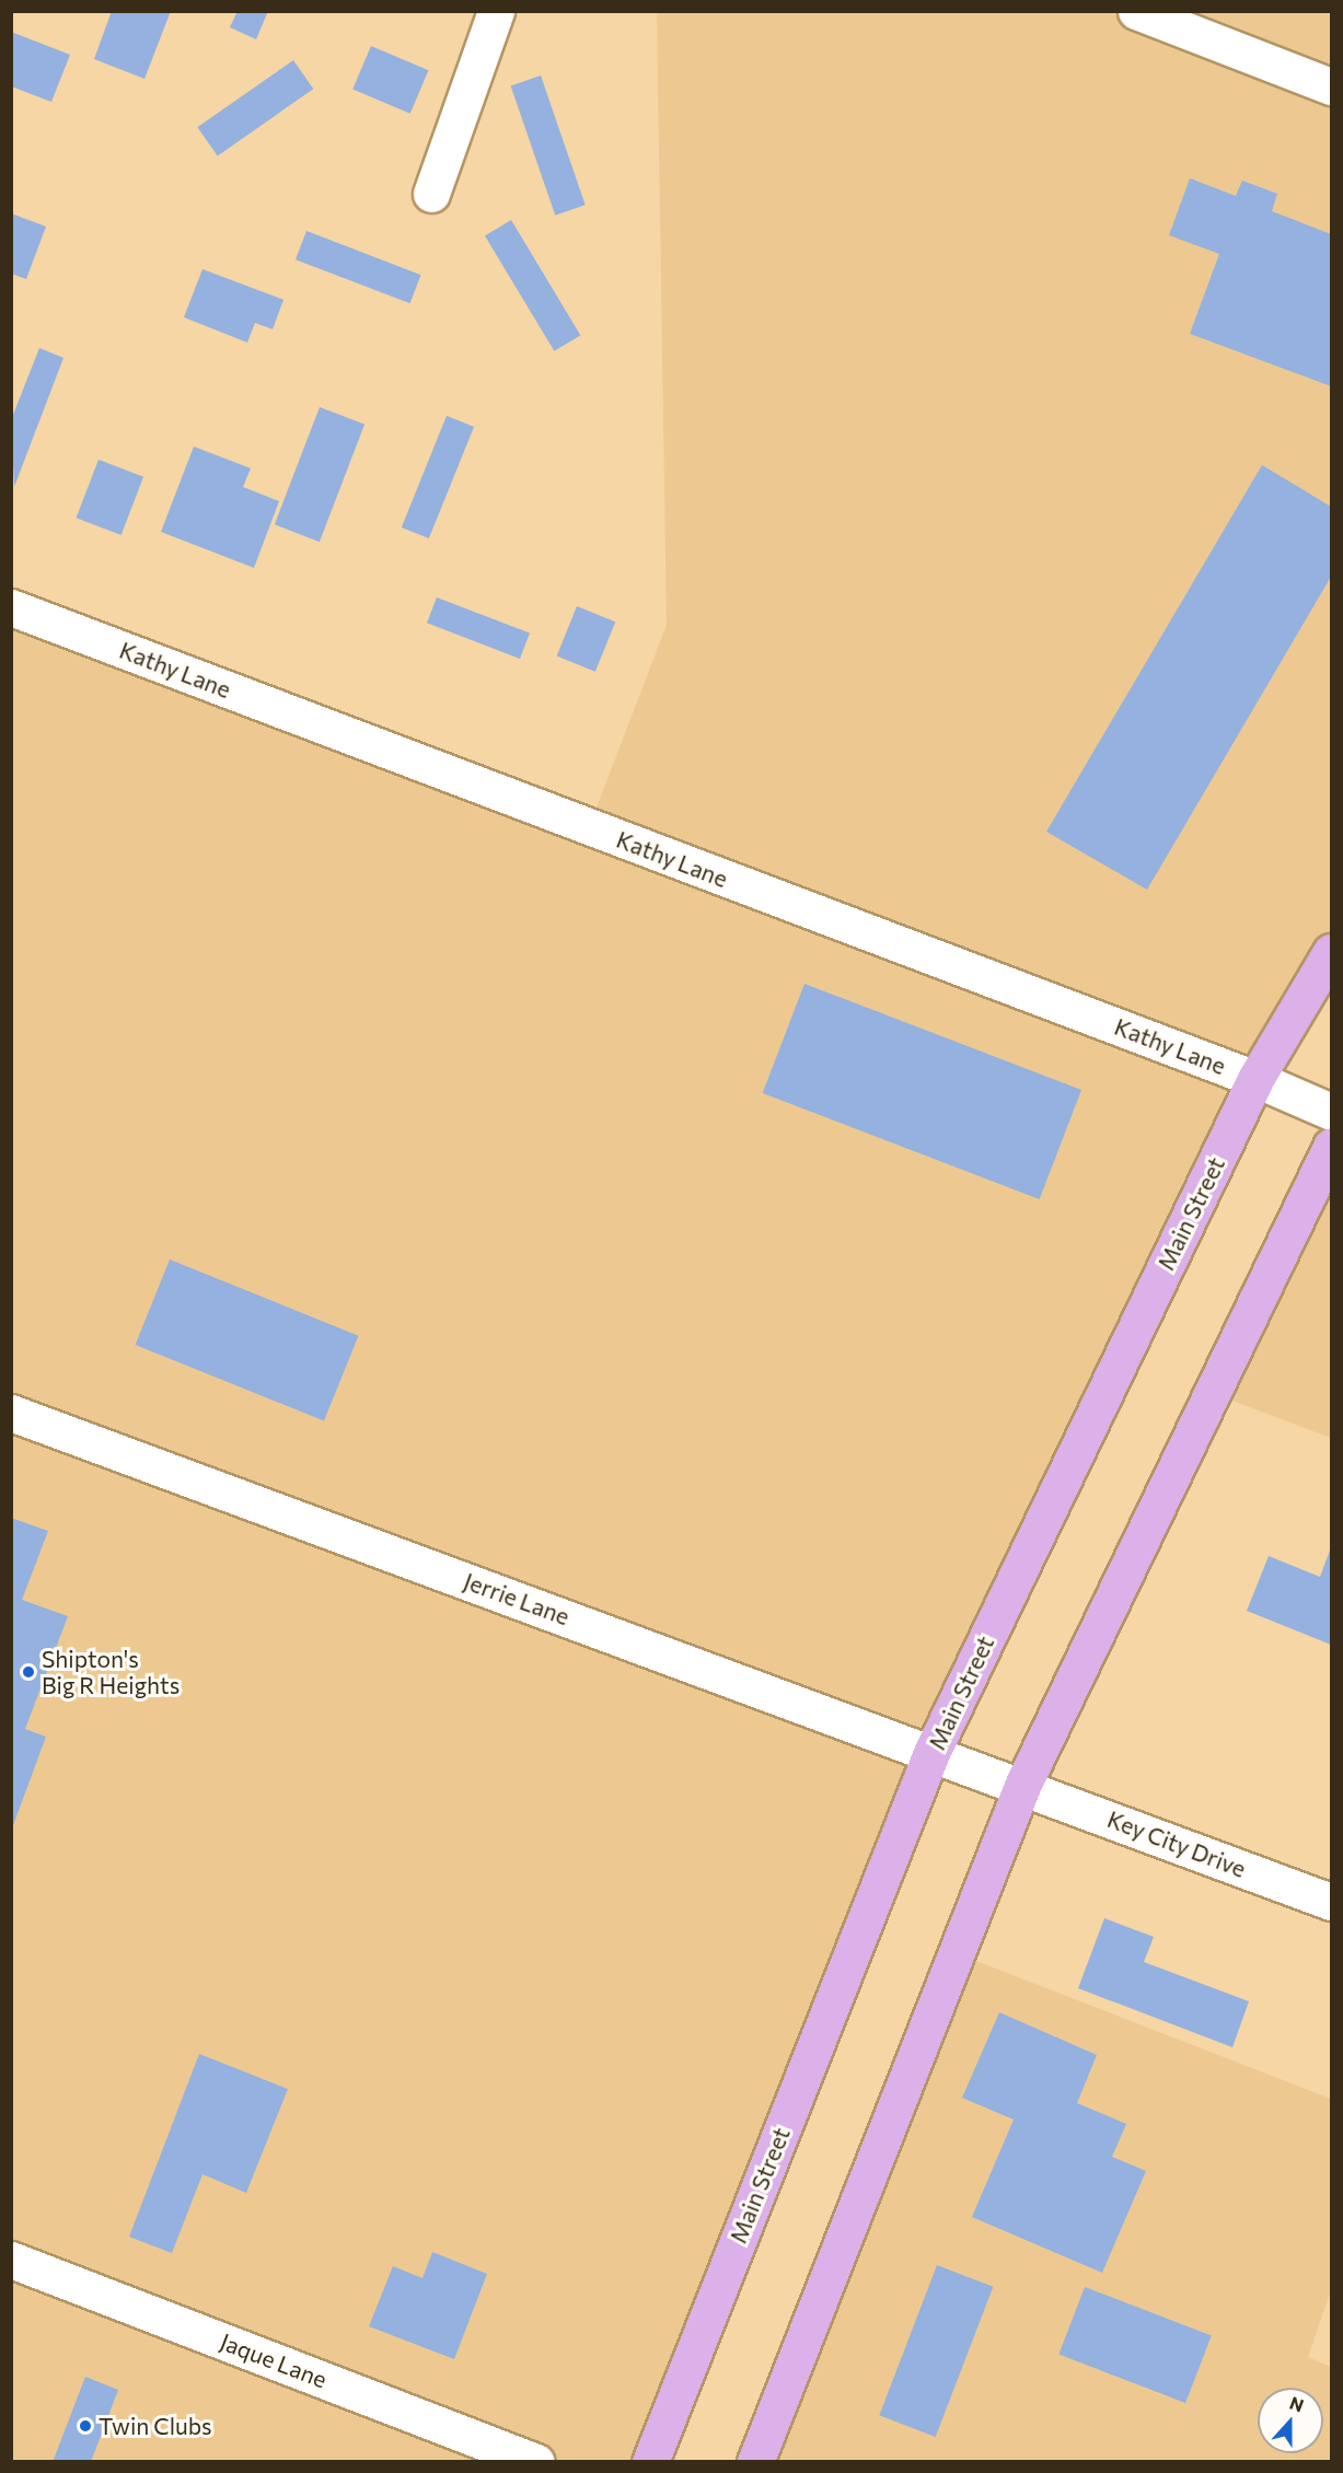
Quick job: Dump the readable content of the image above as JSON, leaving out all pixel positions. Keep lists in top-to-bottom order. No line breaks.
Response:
{"streets":{"main road":["Main Street"],"street":["Kathy Lane","Jerrie Lane","Key City Drive","Jaque Lane"]},"crossings":[["Kathy Lane","Main Street"],["Main Street","Jerrie Lane"],["Jerrie Lane","Key City Drive"]],"places":["Shipton's Big R Heights","Twin Clubs"],"north":"top"}
